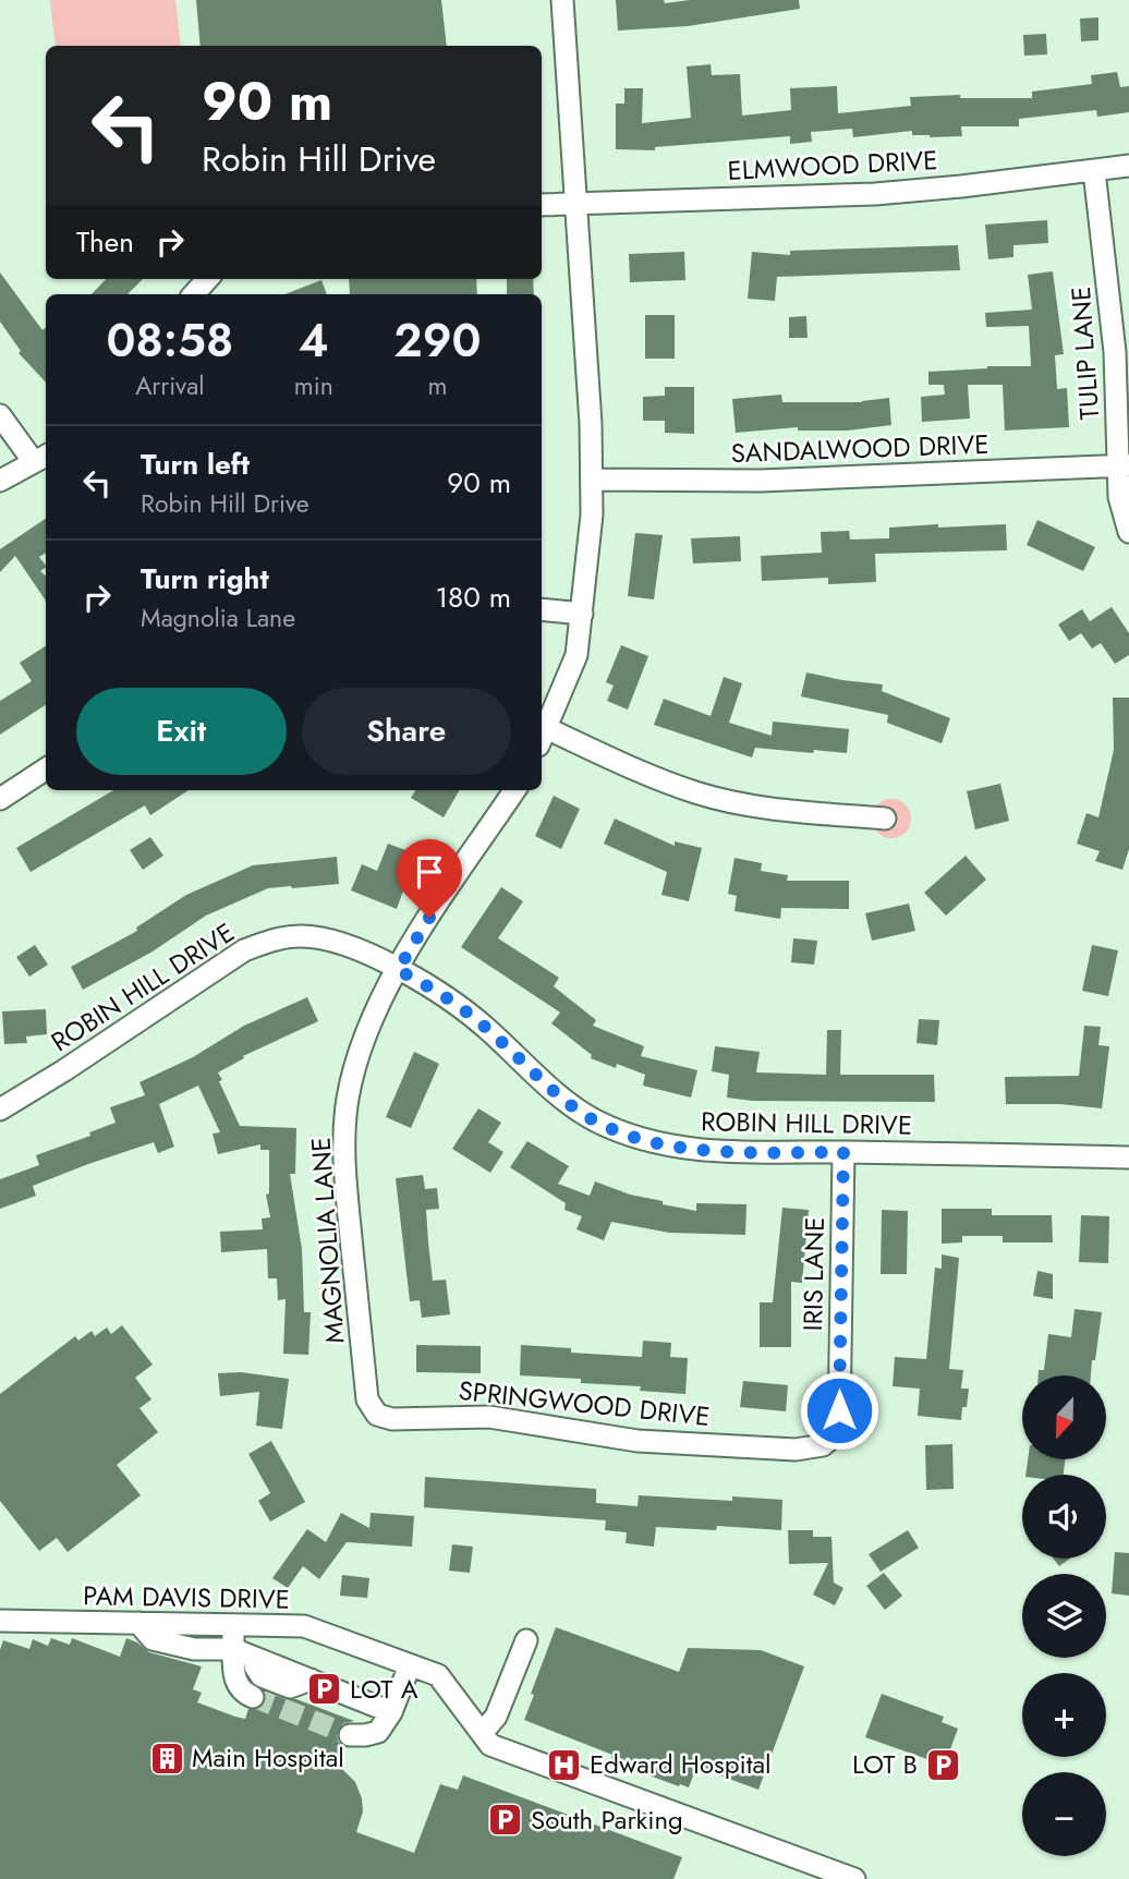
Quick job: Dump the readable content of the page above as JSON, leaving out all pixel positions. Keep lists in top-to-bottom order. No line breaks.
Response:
{"streets":{"street":["ELMWOOD DRIVE","TULIP LANE","SANDALWOOD DRIVE","ROBIN HILL DRIVE","MAGNOLIA LANE","IRIS LANE","SPRINGWOOD DRIVE","PAM DAVIS DRIVE"]},"crossings":[["ELMWOOD DRIVE","TULIP LANE"],["TULIP LANE","SANDALWOOD DRIVE"],["ROBIN HILL DRIVE","MAGNOLIA LANE"],["ROBIN HILL DRIVE","IRIS LANE"],["MAGNOLIA LANE","SPRINGWOOD DRIVE"],["IRIS LANE","SPRINGWOOD DRIVE"]],"places":{"parking":["LOT A","LOT B","South Parking"],"building":["Main Hospital"],"hospital":["Edward Hospital"]},"north":"bottom","page":{"turn":["90 m","Robin Hill Drive"],"then":"Then","eta":["08:58","Arrival","4","min","290","m"],"list":[{"name":"Turn left","note":"Robin Hill Drive","value":"90 m"},{"name":"Turn right","note":"Magnolia Lane","value":"180 m"}],"buttons":["Exit","Share"],"map_buttons":["+","−"]}}
